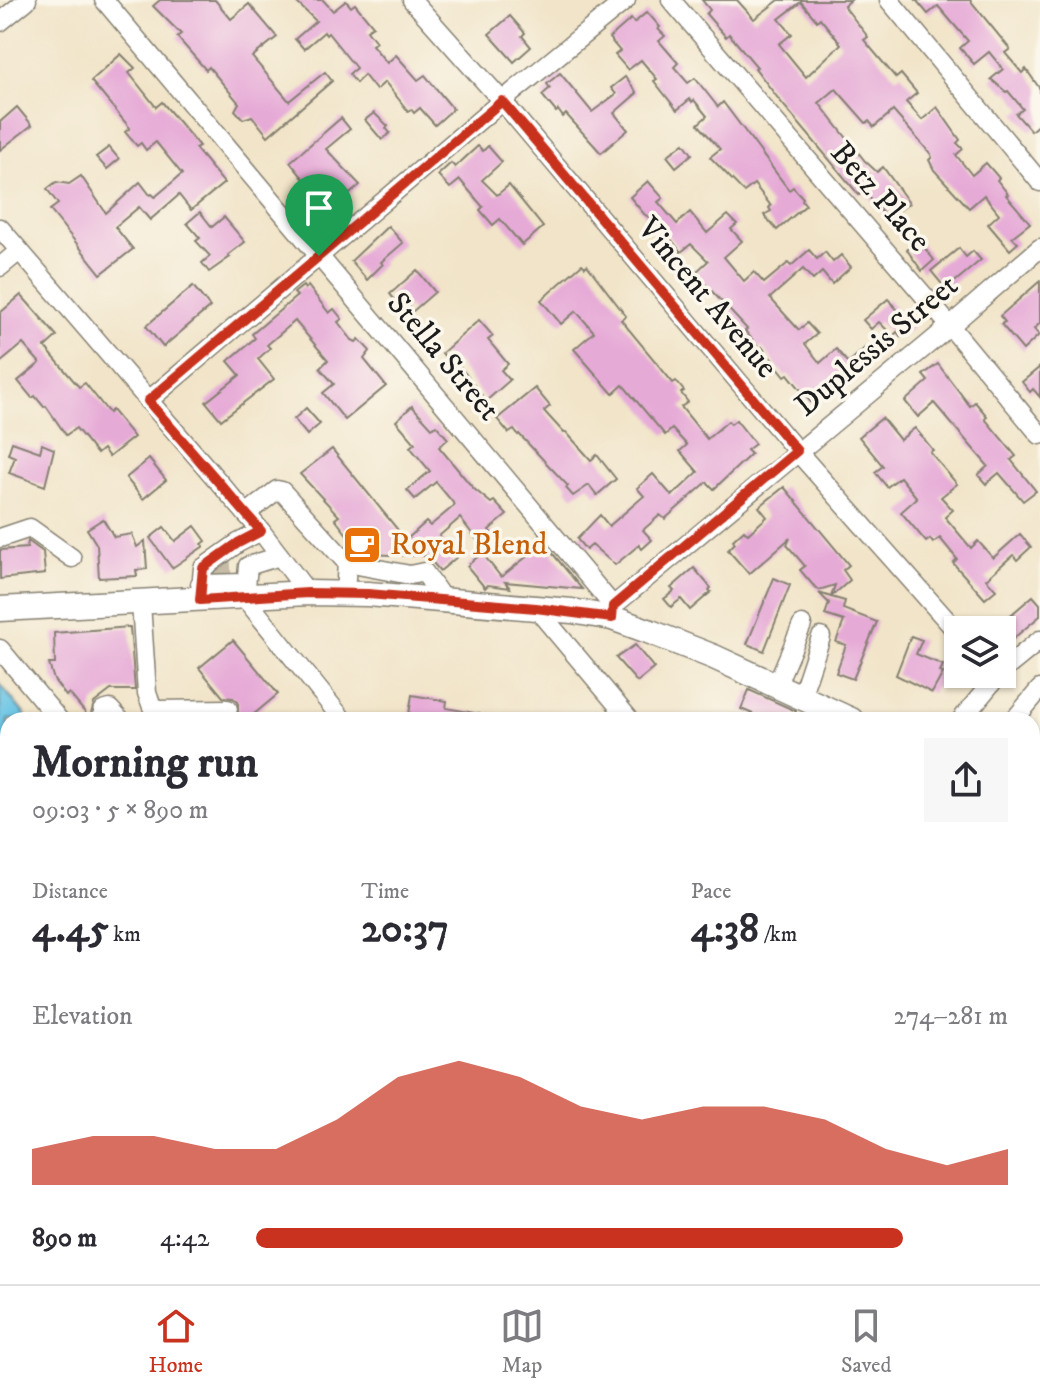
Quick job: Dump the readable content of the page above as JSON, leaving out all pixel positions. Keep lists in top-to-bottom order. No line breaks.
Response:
{"streets":{"street":["Betz Place","Vincent Avenue","Duplessis Street","Stella Street"]},"crossings":[["Betz Place","Duplessis Street"],["Vincent Avenue","Duplessis Street"],["Duplessis Street","Stella Street"]],"places":{"cafe":["Royal Blend"]},"page":{"heading":["Morning run","09:03 · 5 × 890 m"],"stats":[["Distance","4.45 km"],["Time","20:37"],["Pace","4:38 /km"]],"chart":["Elevation","274–281 m"],"list":[{"name":"890 m","note":"4:42"}],"tabs":["Home","Map","Saved"]}}
